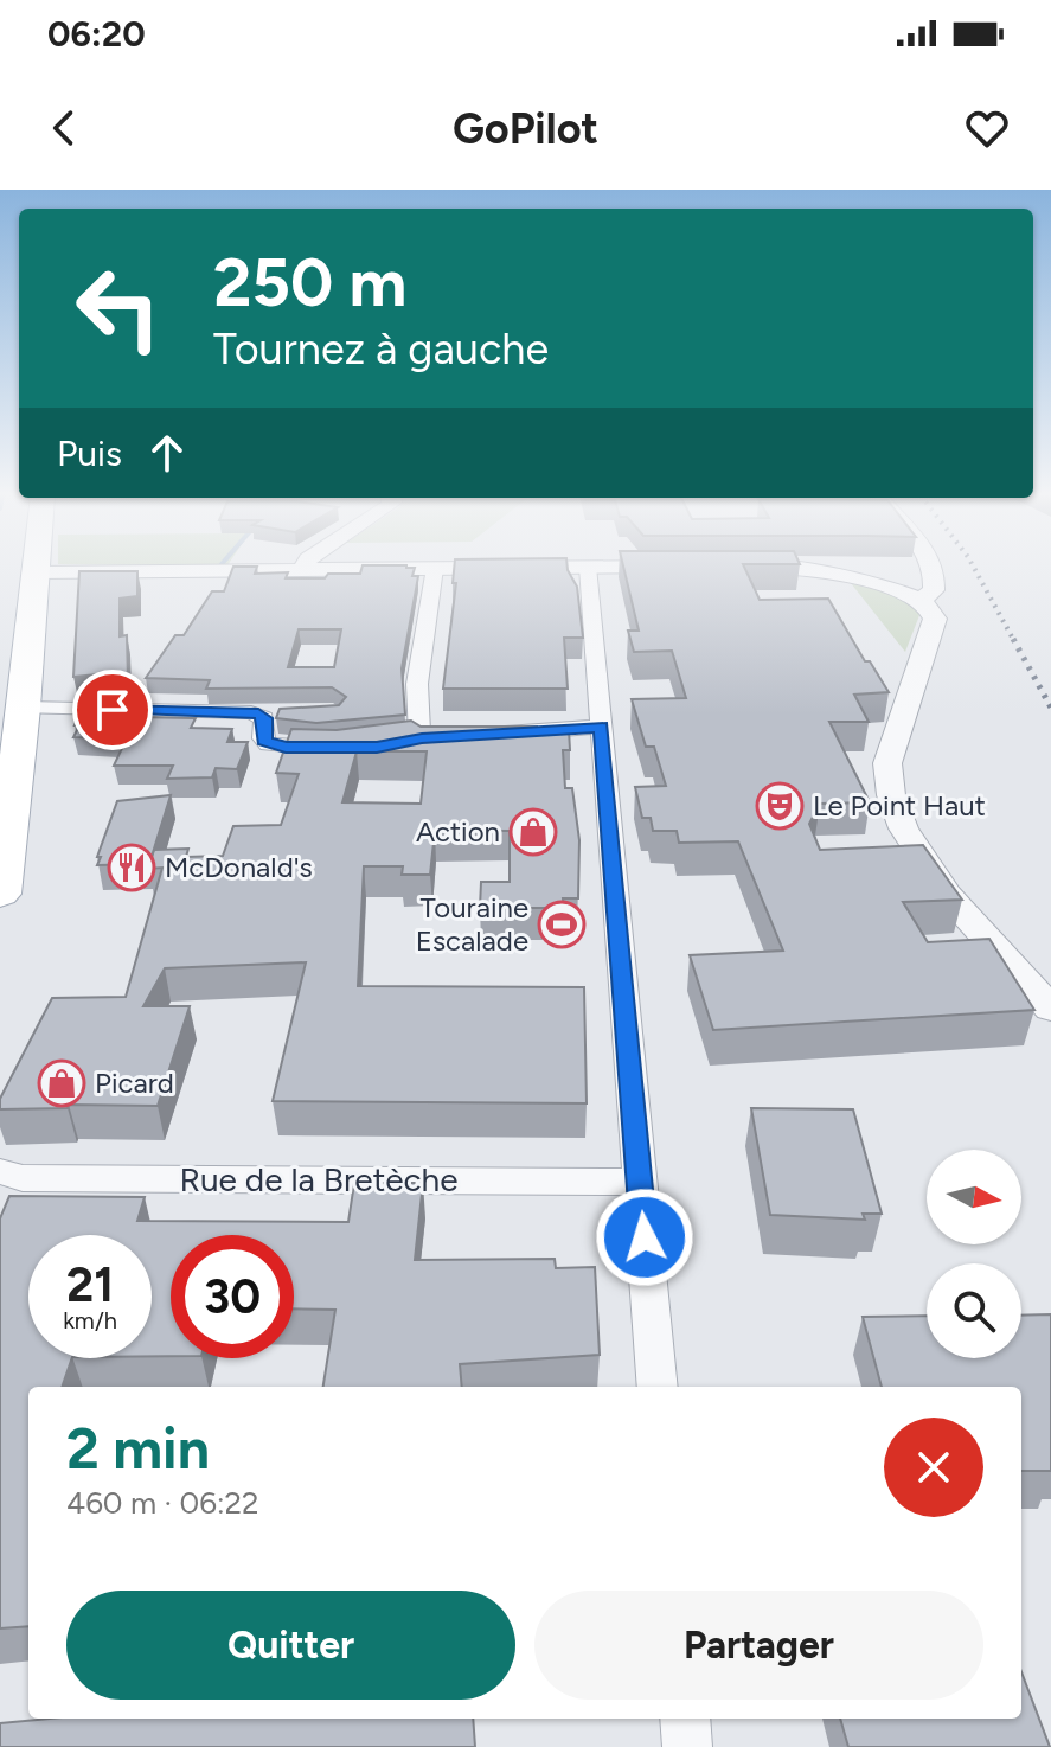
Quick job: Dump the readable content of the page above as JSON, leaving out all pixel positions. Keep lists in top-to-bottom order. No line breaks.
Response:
{"streets":{"street":["Rue de la Bretèche"]},"places":{"theatre":["Le Point Haut"],"shop":["Action","Picard"],"restaurant":["McDonald's"],"sports":["Touraine Escalade"]},"north":"right","page":{"status":"06:20","header":"GoPilot","turn":["250 m","Tournez à gauche"],"then":"Puis","speed":"21 km/h","limit":"30","heading":["2 min","460 m · 06:22"],"buttons":["Quitter","Partager"]}}
